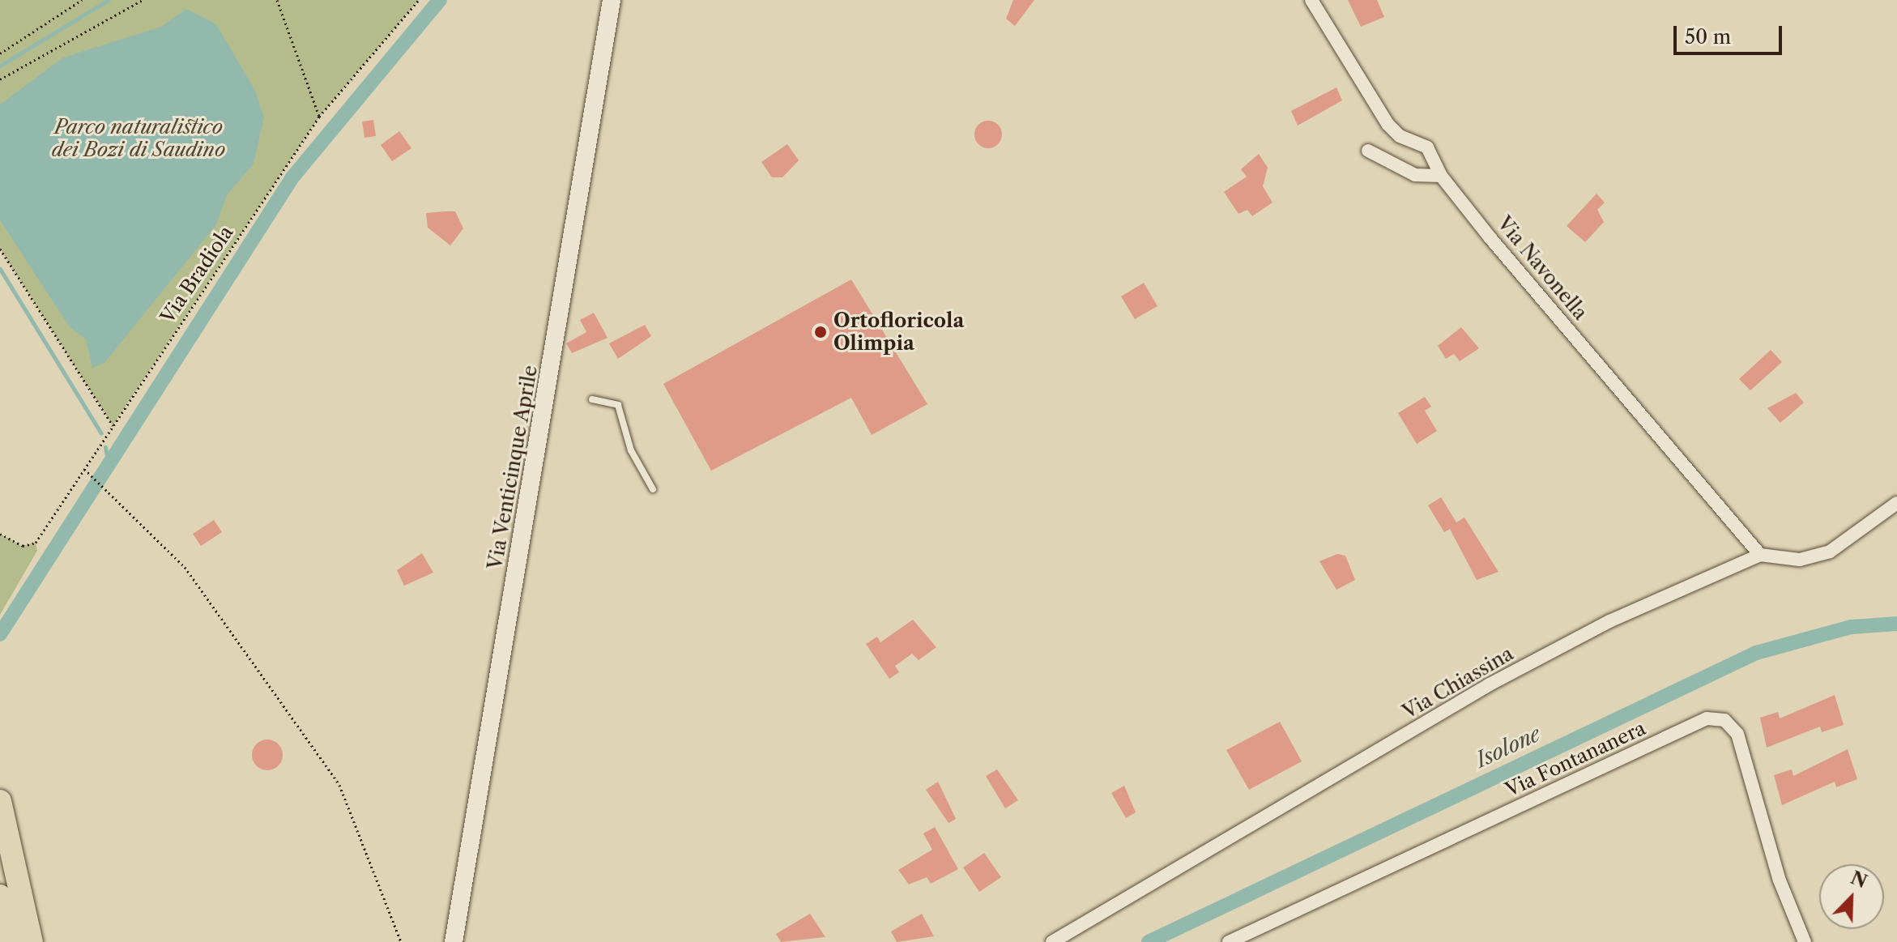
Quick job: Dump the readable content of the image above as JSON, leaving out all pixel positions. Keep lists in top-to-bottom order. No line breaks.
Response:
{"streets":{"main road":["Via Venticinque Aprile"],"street":["Via Navonella","Via Chiassina","Via Fontananera"],"path":["Via Bradiola"]},"crossings":[["Via Navonella","Via Chiassina"]],"water":["Isolone"],"parks":["Parco naturalistico dei Bozi di Saudino"],"places":["Ortofloricola Olimpia"],"scale_bar":"50 m","north":"top right"}
